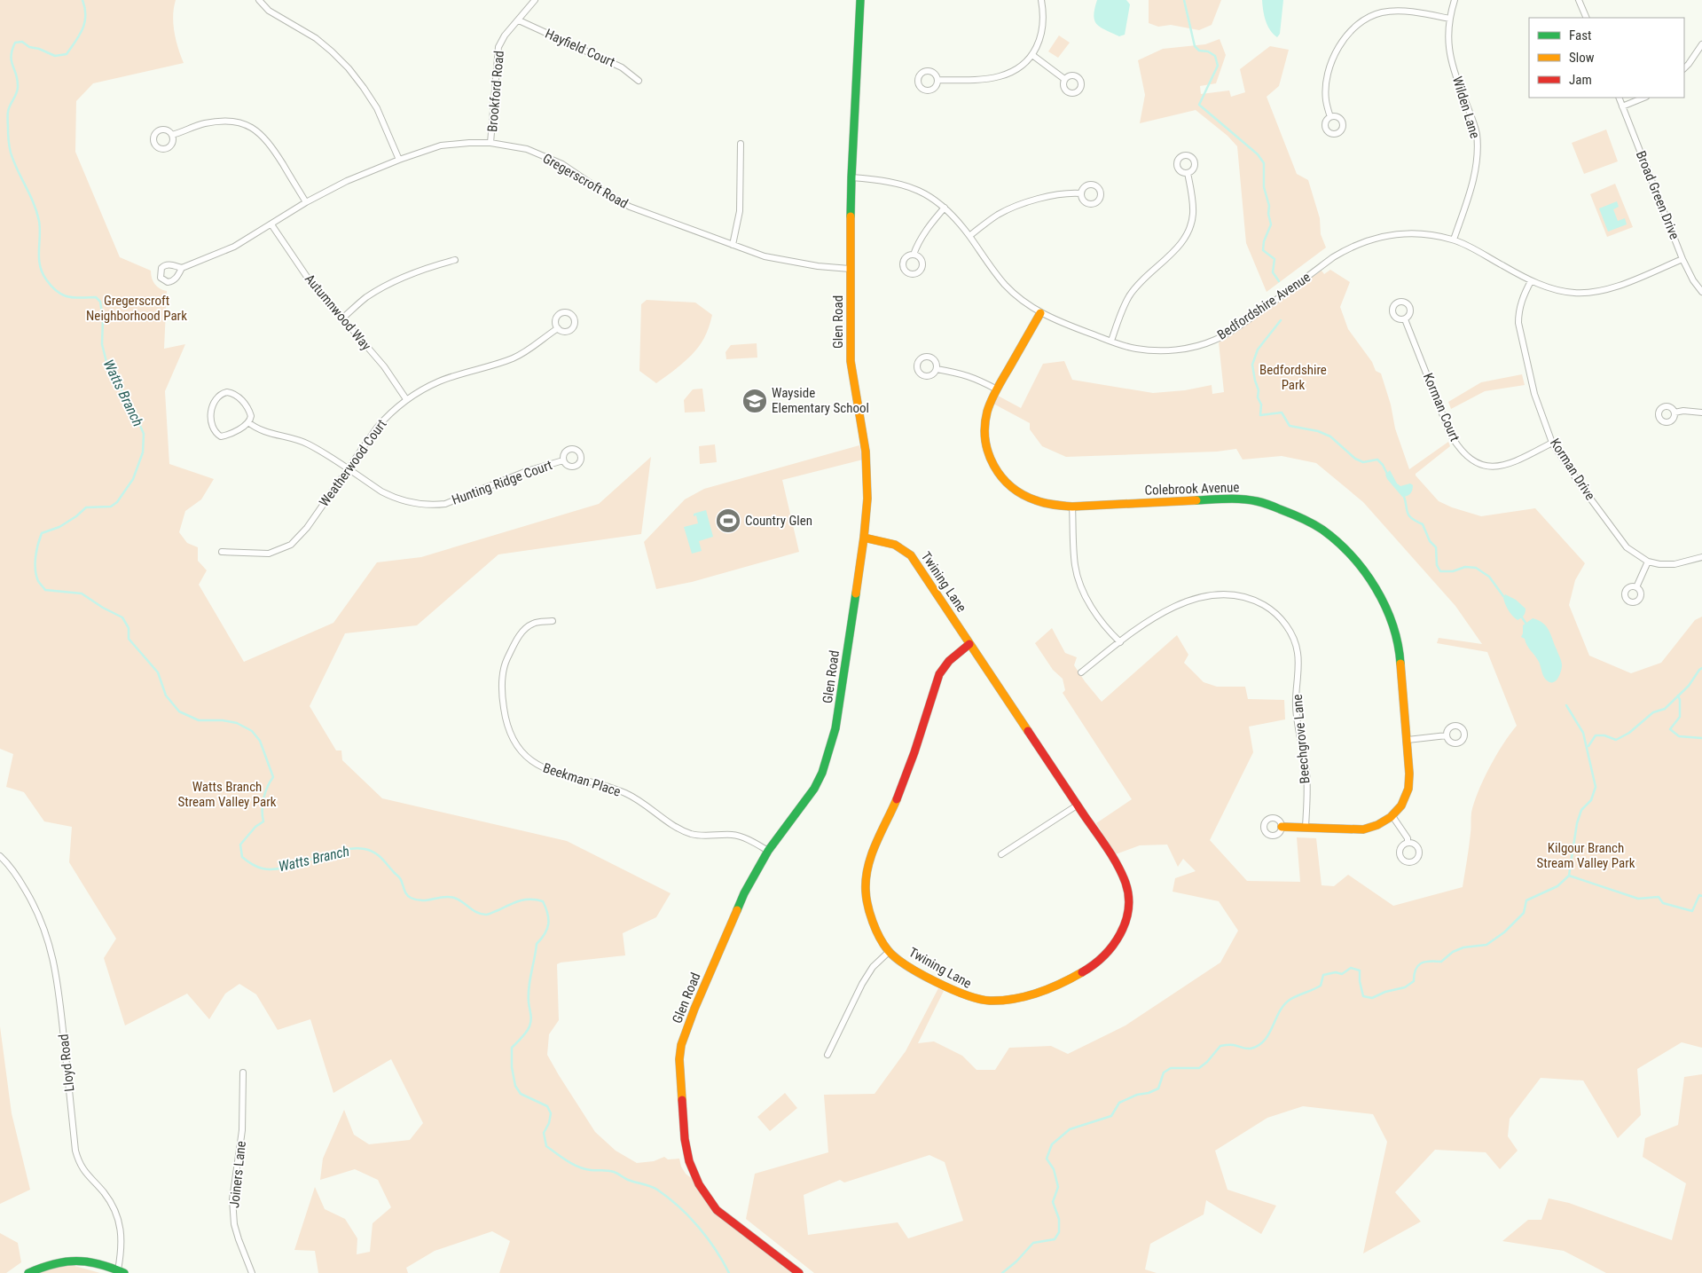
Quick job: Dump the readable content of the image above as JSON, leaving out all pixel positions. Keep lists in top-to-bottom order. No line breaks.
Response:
{"streets":{"street":["Hayfield Court","Brookford Road","Wilden Lane","Gregerscroft Road","Broad Green Drive","Bedfordshire Avenue","Autumnwood Way","Glen Road","Korman Court","Weatherwood Court","Korman Drive","Hunting Ridge Court","Colebrook Avenue","Twining Lane","Beechgrove Lane","Beekman Place","Lloyd Road","Joiners Lane"]},"crossings":[["Hayfield Court","Brookford Road"],["Brookford Road","Gregerscroft Road"],["Wilden Lane","Bedfordshire Avenue"],["Gregerscroft Road","Autumnwood Way"],["Gregerscroft Road","Glen Road"],["Broad Green Drive","Bedfordshire Avenue"],["Bedfordshire Avenue","Glen Road"],["Bedfordshire Avenue","Korman Drive"],["Bedfordshire Avenue","Colebrook Avenue"],["Autumnwood Way","Weatherwood Court"],["Glen Road","Twining Lane"],["Glen Road","Beekman Place"],["Korman Court","Korman Drive"],["Weatherwood Court","Hunting Ridge Court"],["Colebrook Avenue","Beechgrove Lane"]],"water":["Watts Branch"],"parks":["Gregerscroft Neighborhood Park","Bedfordshire Park","Watts Branch Stream Valley Park","Kilgour Branch Stream Valley Park"],"places":{"school or university":["Wayside Elementary School"],"sports":["Country Glen"]},"legend":["Fast","Slow","Jam"]}
